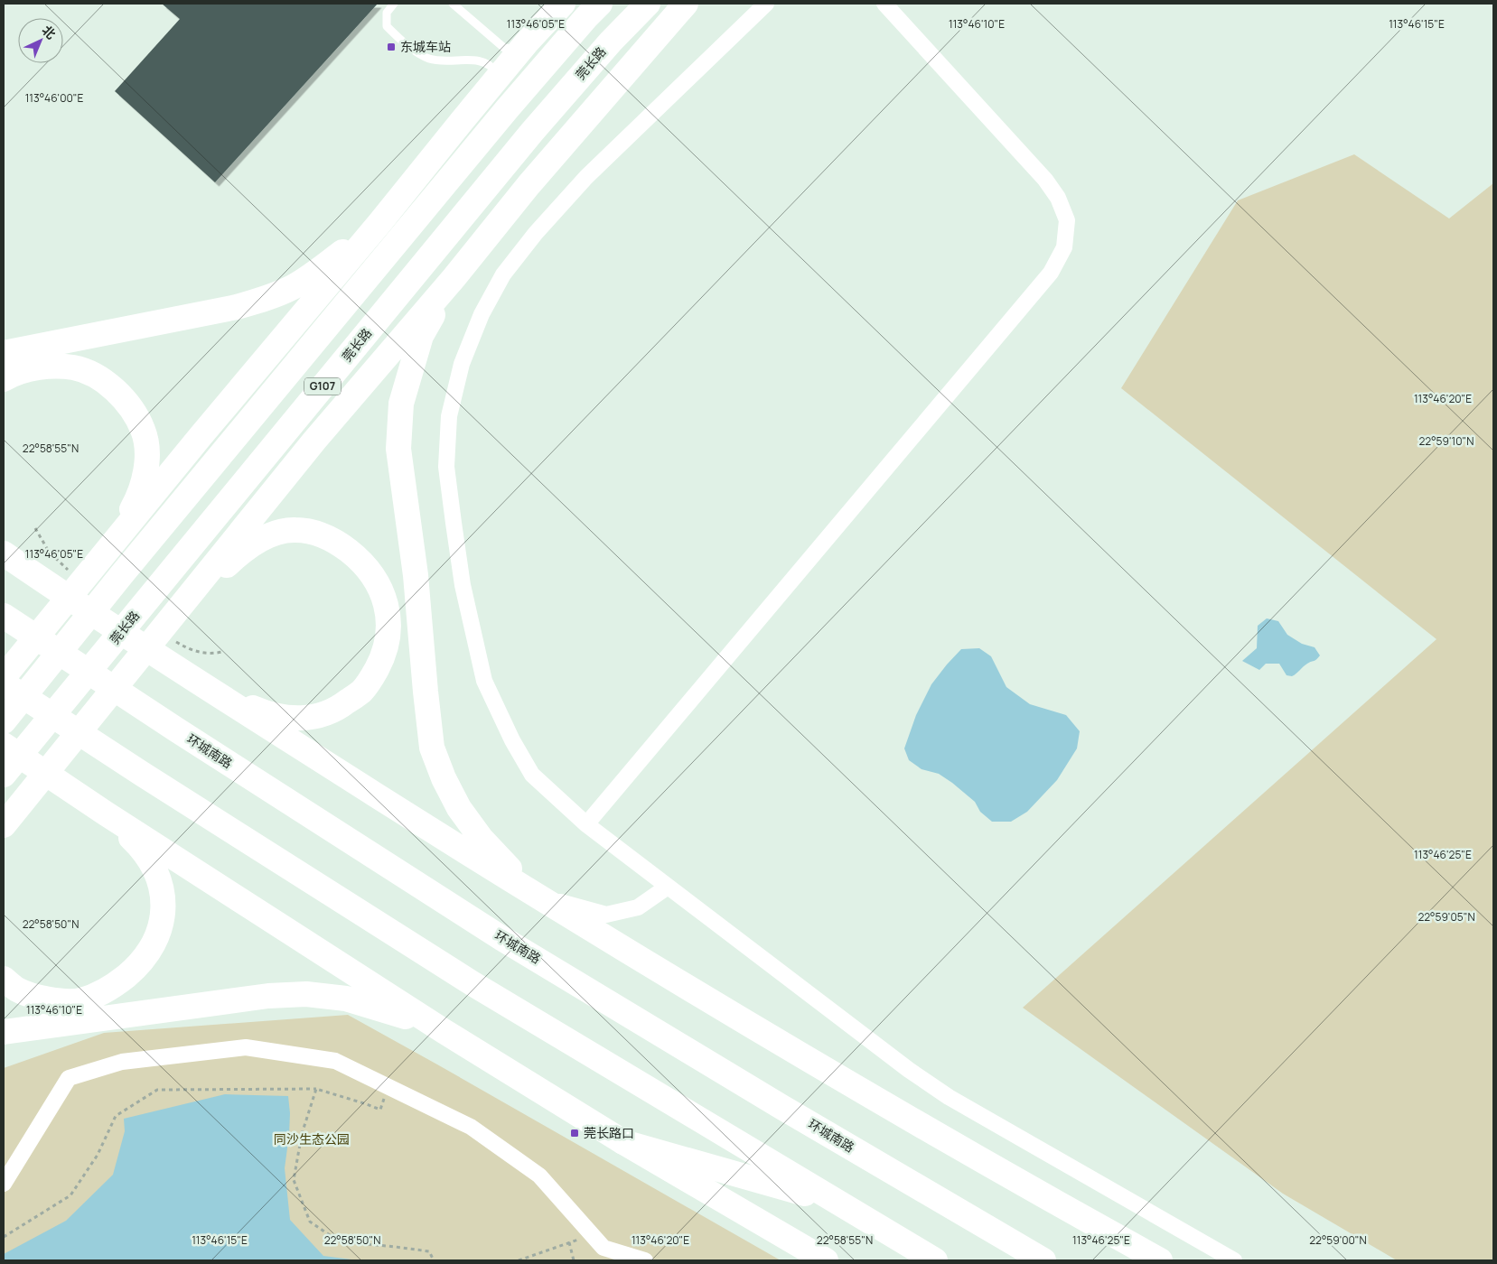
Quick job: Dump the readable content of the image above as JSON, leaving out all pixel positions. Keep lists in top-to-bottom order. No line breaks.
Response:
{"streets":{"main road":["莞长路","G107","环城南路"]},"parks":["同沙生态公园"],"places":{"transit":["东城车站","莞长路口"]},"north":"top right","coordinates":["113°46'05\"E","113°46'10\"E","113°46'15\"E","113°46'00\"E","113°46'20\"E","22°59'10\"N","22°58'55\"N","113°46'25\"E","22°59'05\"N","22°58'50\"N","22°59'00\"N"]}
